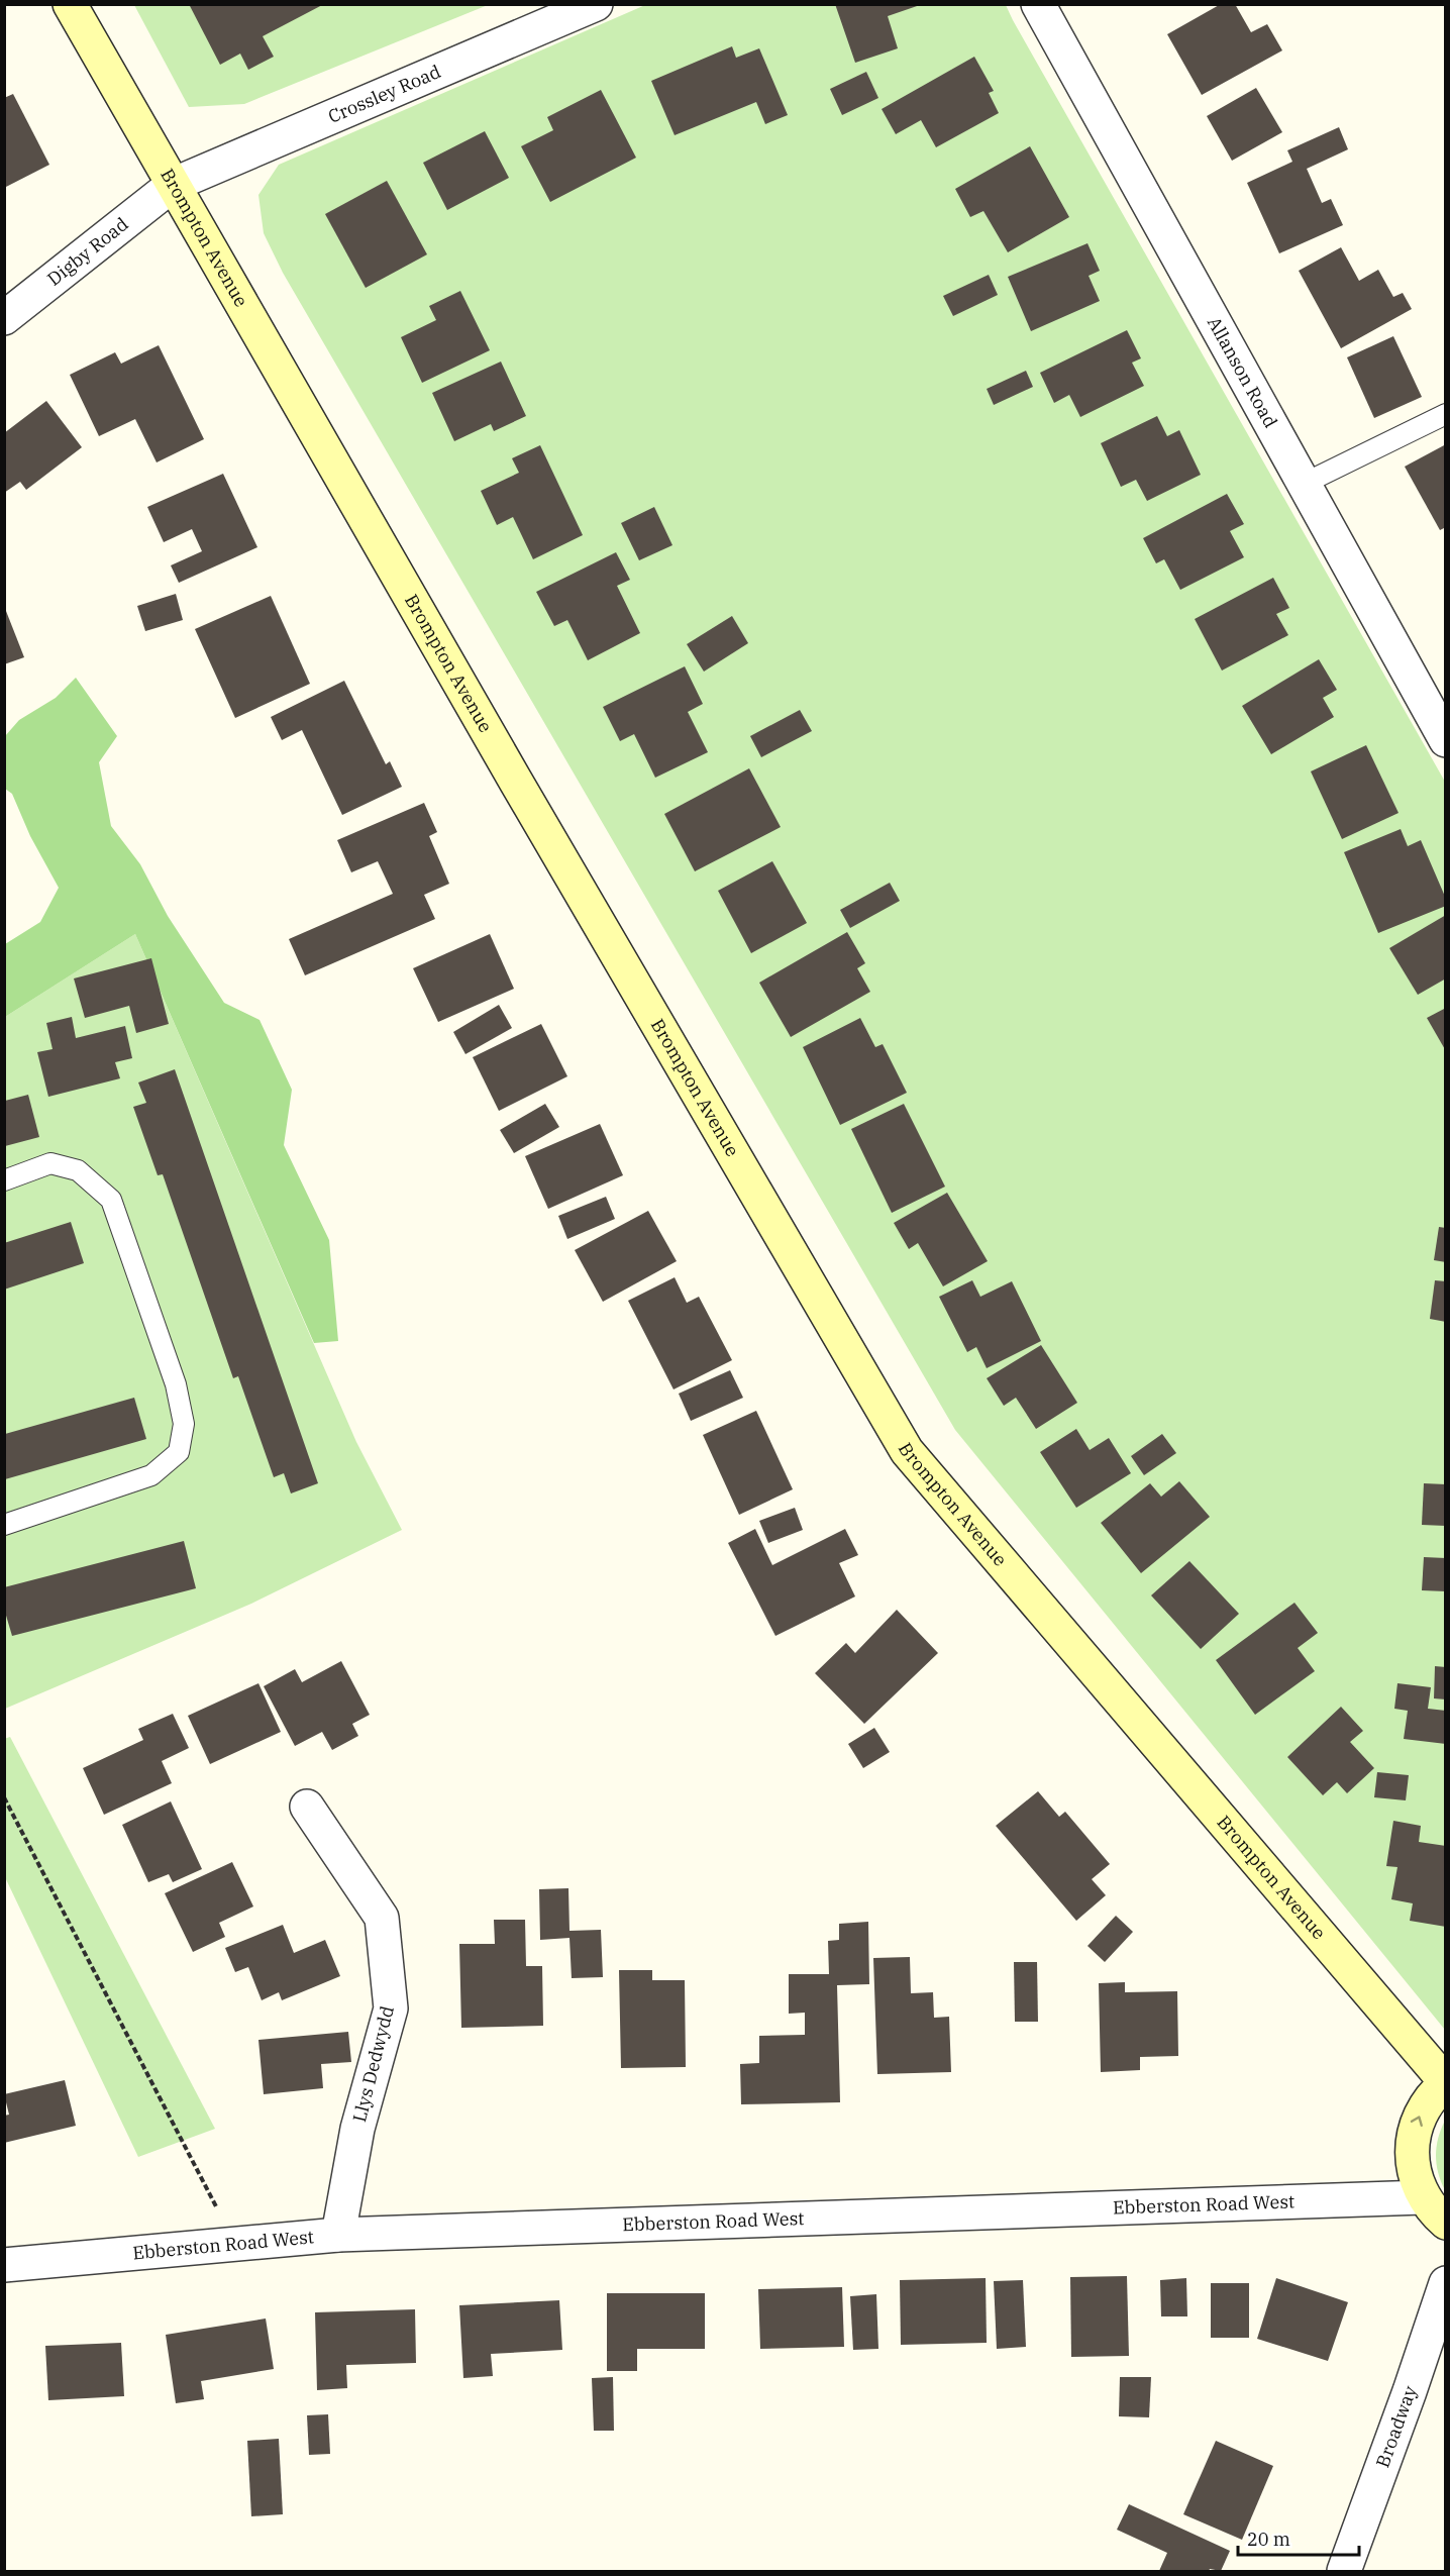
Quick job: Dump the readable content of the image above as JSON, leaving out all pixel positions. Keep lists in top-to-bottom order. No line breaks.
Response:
{"streets":{"main road":["Brompton Avenue"],"street":["Crossley Road","Digby Road","Allanson Road","Llys Dedwydd","Ebberston Road West","Broadway"]},"crossings":[["Crossley Road","Brompton Avenue"],["Crossley Road","Digby Road"],["Brompton Avenue","Digby Road"],["Llys Dedwydd","Ebberston Road West"]],"scale_bar":"20 m"}
